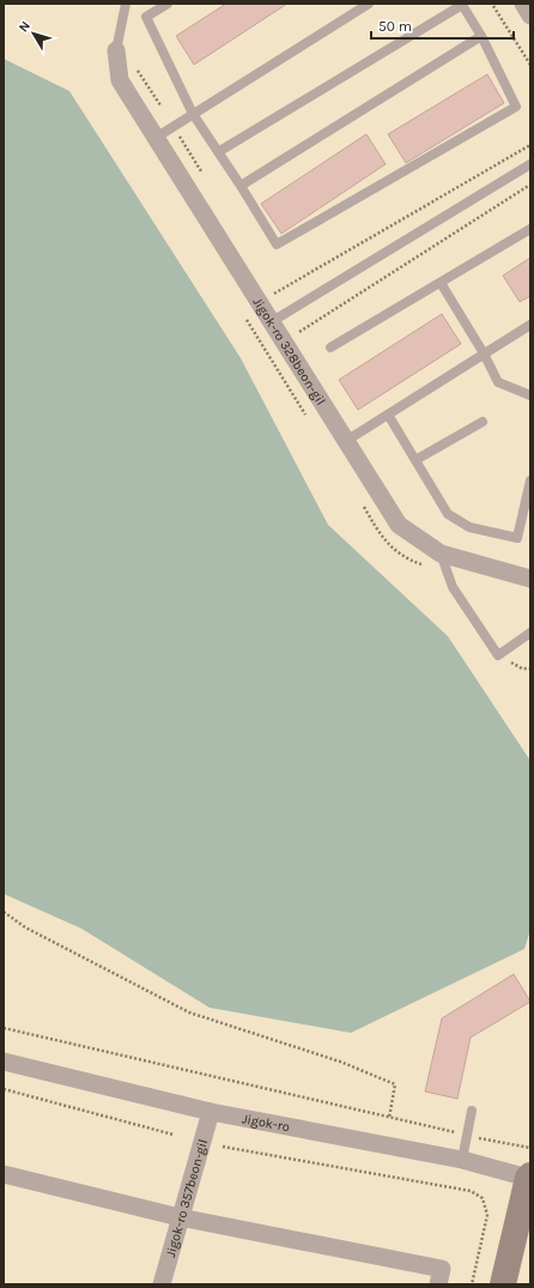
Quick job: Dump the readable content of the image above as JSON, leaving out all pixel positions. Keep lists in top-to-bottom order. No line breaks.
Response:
{"streets":{"street":["Jigok-ro 328beon-gil","Jigok-ro","Jigok-ro 357beon-gil"]},"crossings":[["Jigok-ro","Jigok-ro 357beon-gil"]],"scale_bar":"50 m","north":"top left"}
